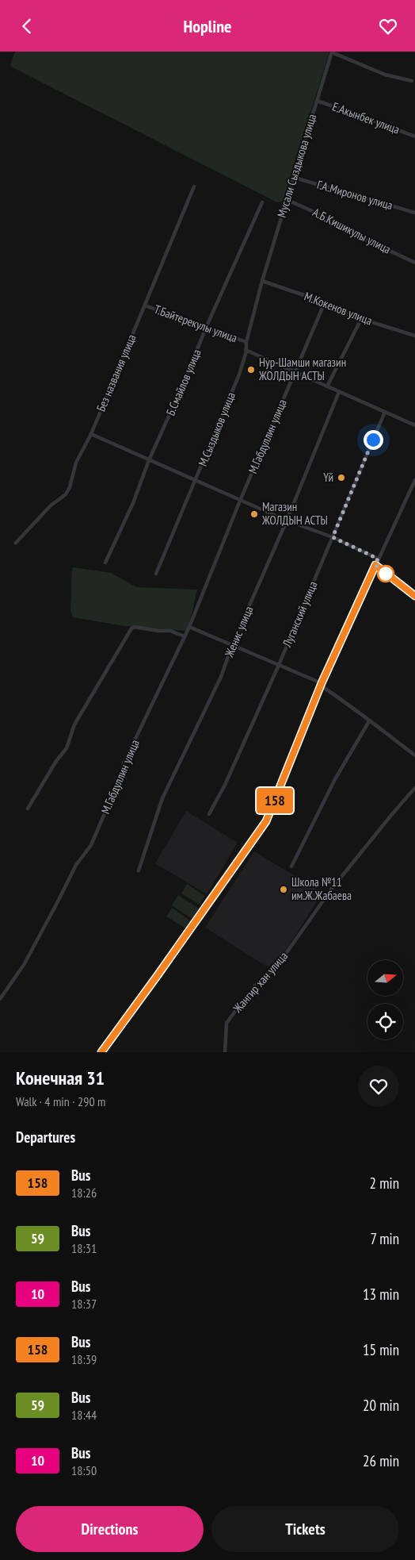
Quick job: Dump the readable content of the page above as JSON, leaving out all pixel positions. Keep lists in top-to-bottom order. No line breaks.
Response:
{"streets":{"street":["Е.Акынбек улица","Мусали Сыздыкова улица","Г.А.Миронов улица","А.Б.Кишикулы улица","М.Кокенов улица","Т.Байтерекулы улица","Без названия улица","Б.Смайлов улица","М.Сыздыков улица","М.Габдуллин улица","Луганский улица","Женис улица","Жангир хан улица"]},"crossings":[["Е.Акынбек улица","Мусали Сыздыкова улица"],["Мусали Сыздыкова улица","Г.А.Миронов улица"],["Мусали Сыздыкова улица","А.Б.Кишикулы улица"],["Мусали Сыздыкова улица","М.Кокенов улица"],["Мусали Сыздыкова улица","М.Сыздыков улица"],["М.Кокенов улица","М.Сыздыков улица"],["М.Кокенов улица","М.Габдуллин улица"],["Т.Байтерекулы улица","Без названия улица"],["Т.Байтерекулы улица","Б.Смайлов улица"],["Т.Байтерекулы улица","М.Сыздыков улица"],["Т.Байтерекулы улица","М.Габдуллин улица"],["Т.Байтерекулы улица","Луганский улица"],["Т.Байтерекулы улица","Женис улица"]],"places":["Нур-Шамши магазин ЖОЛДЫН АСТЫ","Үй","Магазин ЖОЛДЫН АСТЫ","Школа №11 им.Ж.Жабаева"],"lines":["bus line 158"],"north":"right","page":{"header":"Hopline","on_map":"158","heading":[["Конечная 31","Walk · 4 min · 290 m"],"Departures"],"list":[{"mark":"158","name":"Bus","note":"18:26","value":"2 min"},{"mark":"59","name":"Bus","note":"18:31","value":"7 min"},{"mark":"10","name":"Bus","note":"18:37","value":"13 min"},{"mark":"158","name":"Bus","note":"18:39","value":"15 min"},{"mark":"59","name":"Bus","note":"18:44","value":"20 min"},{"mark":"10","name":"Bus","note":"18:50","value":"26 min"}],"buttons":["Directions","Tickets"]}}
